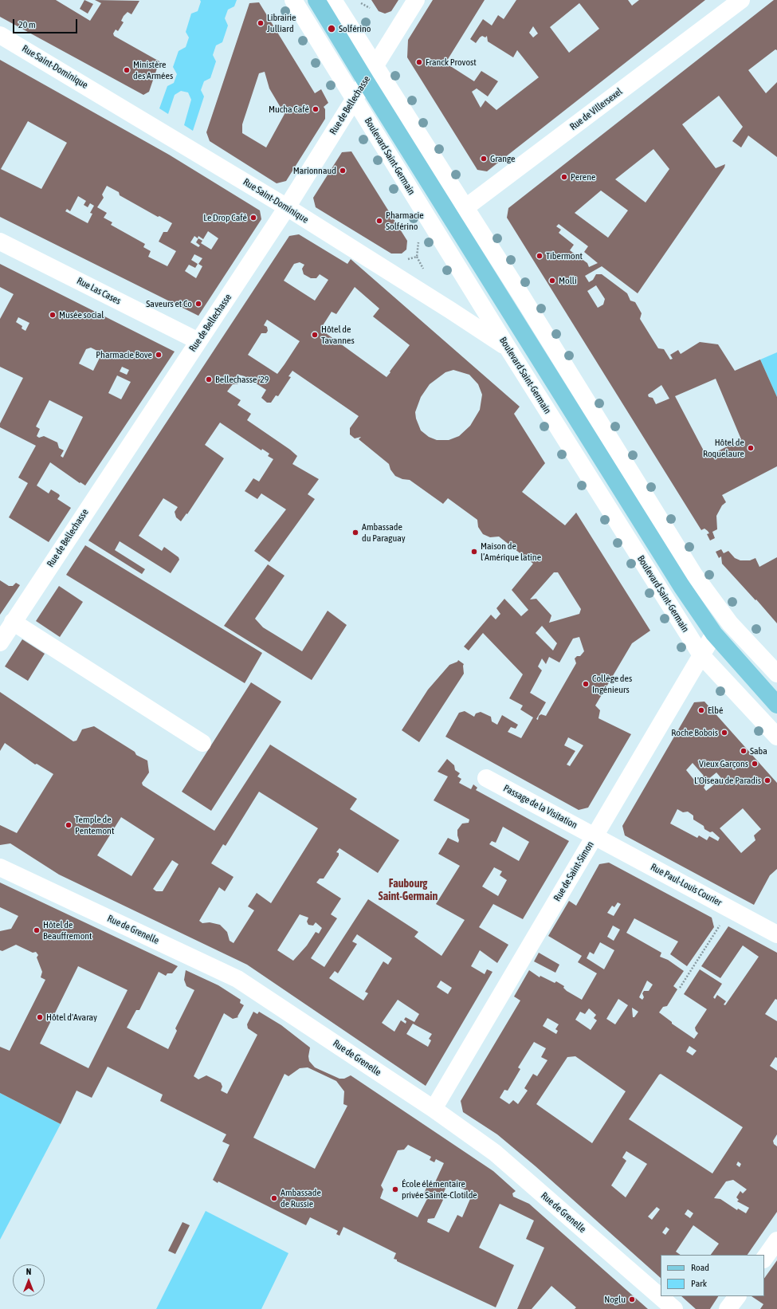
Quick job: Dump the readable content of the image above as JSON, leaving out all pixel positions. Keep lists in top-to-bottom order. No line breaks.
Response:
{"streets":{"main road":["Boulevard Saint-Germain"],"street":["Rue Saint-Dominique","Rue de Bellechasse","Rue de Villersexel","Rue Las Cases","Passage de la Visitation","Rue de Saint-Simon","Rue Paul-Louis Courier","Rue de Grenelle"]},"crossings":[["Rue Saint-Dominique","Rue de Bellechasse"],["Rue Saint-Dominique","Boulevard Saint-Germain"],["Rue de Bellechasse","Boulevard Saint-Germain"],["Rue de Bellechasse","Rue Las Cases"],["Rue de Villersexel","Boulevard Saint-Germain"],["Boulevard Saint-Germain","Rue de Saint-Simon"],["Passage de la Visitation","Rue de Saint-Simon"],["Passage de la Visitation","Rue Paul-Louis Courier"],["Rue de Saint-Simon","Rue Paul-Louis Courier"],["Rue de Saint-Simon","Rue de Grenelle"]],"districts":["Faubourg Saint-Germain"],"places":["Librairie Julliard","Solférino","Franck Provost","Ministère des Armées","Mucha Café","Grange","Marionnaud","Perene","Le Drop Café","Pharmacie Solférino","Tibermont","Molli","Saveurs et Co","Musée social","Hôtel de Tavannes","Pharmacie Bove","Bellechasse '29","Hôtel de Roquelaure","Ambassade du Paraguay","Maison de l’Amérique latine","Collège des Ingénieurs","Elbé","Roche Bobois","Saba","Vieux Garçons","L'Oiseau de Paradis","Temple de Pentemont","Hôtel de Beauffremont","Hôtel d'Avaray","École élémentaire privée Sainte-Clotilde","Ambassade de Russie","Noglu"],"legend":["Road","Park"],"scale_bar":"20 m","north":"top"}
